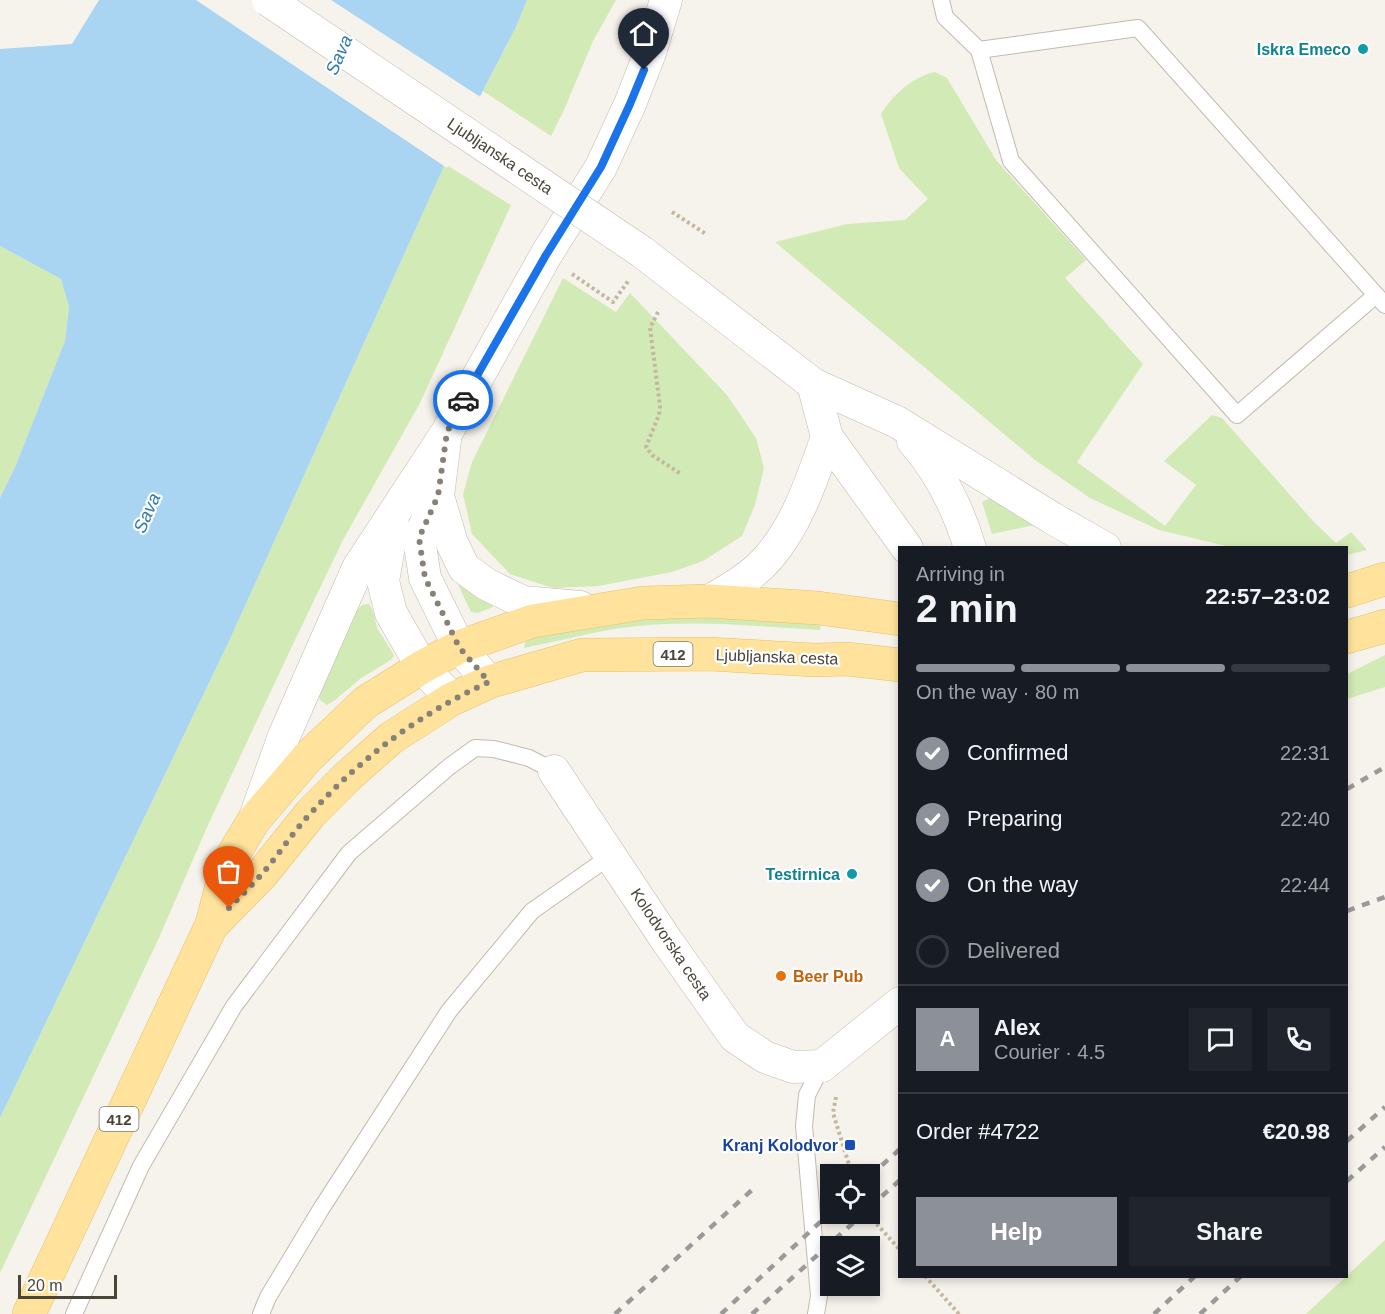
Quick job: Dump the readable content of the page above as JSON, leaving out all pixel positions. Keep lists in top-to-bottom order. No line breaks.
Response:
{"streets":{"main road":["Ljubljanska cesta","412"],"street":["Kolodvorska cesta"]},"crossings":[["Ljubljanska cesta","412"]],"water":["Sava"],"places":{"other":["Iskra Emeco","Testirnica","Beer Pub"],"transit":["Kranj Kolodvor"]},"scale_bar":"20 m","page":{"heading":["2 min","Arriving in","22:57–23:02"],"panel":["Alex","Courier · 4.5","Order #4722","€20.98"],"bar":"On the way · 80 m","list":[["Confirmed","22:31"],["Preparing","22:40"],["On the way","22:44"],"Delivered"],"round":"A","buttons":["Help","Share"],"scale":"20 m"}}
